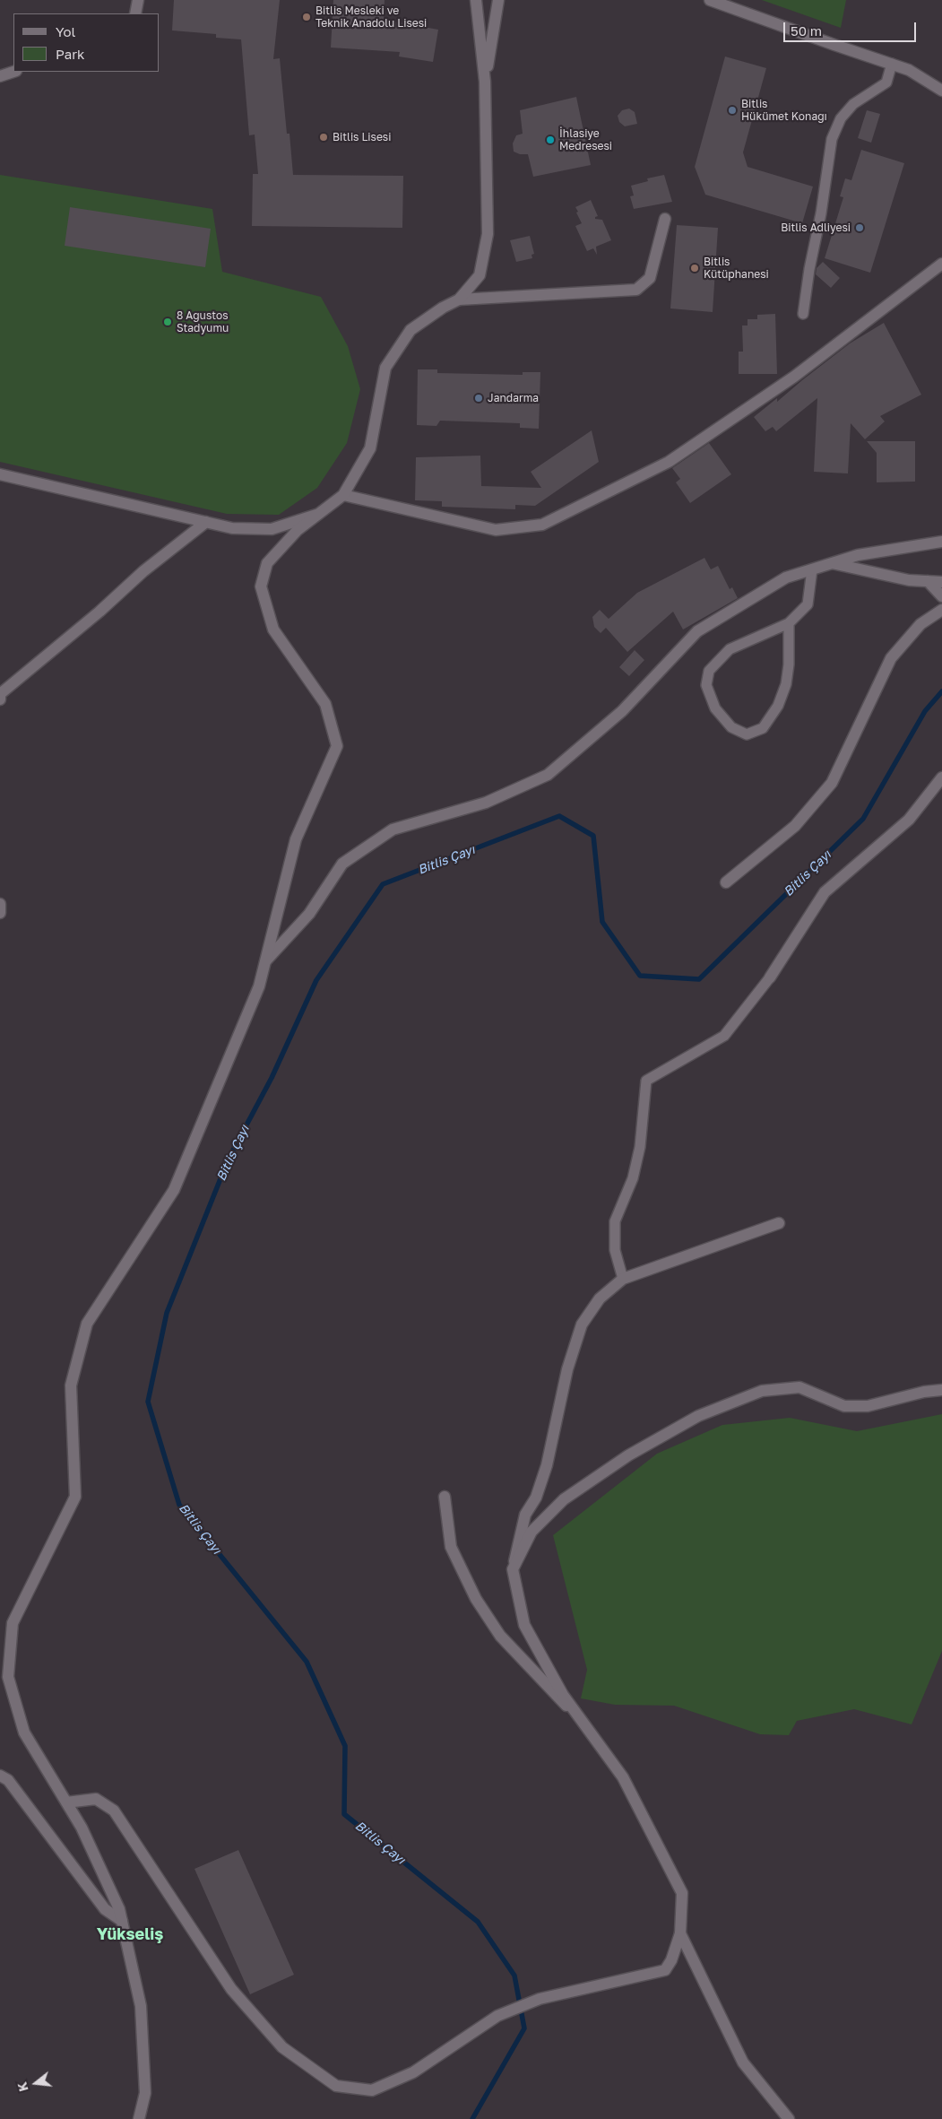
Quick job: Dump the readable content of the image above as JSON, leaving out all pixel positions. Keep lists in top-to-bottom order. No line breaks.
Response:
{"districts":["Yükseliş"],"water":["Bitlis Çayı"],"places":["Bitlis Mesleki ve Teknik Anadolu Lisesi","Bitlis Hükümet Konağı","Bitlis Lisesi","İhlasiye Medresesi","Bitlis Adliyesi","Bitlis Kütüphanesi","8 Ağustos Stadyumu","Jandarma"],"legend":["Yol","Park"],"scale_bar":"50 m","north":"left"}
